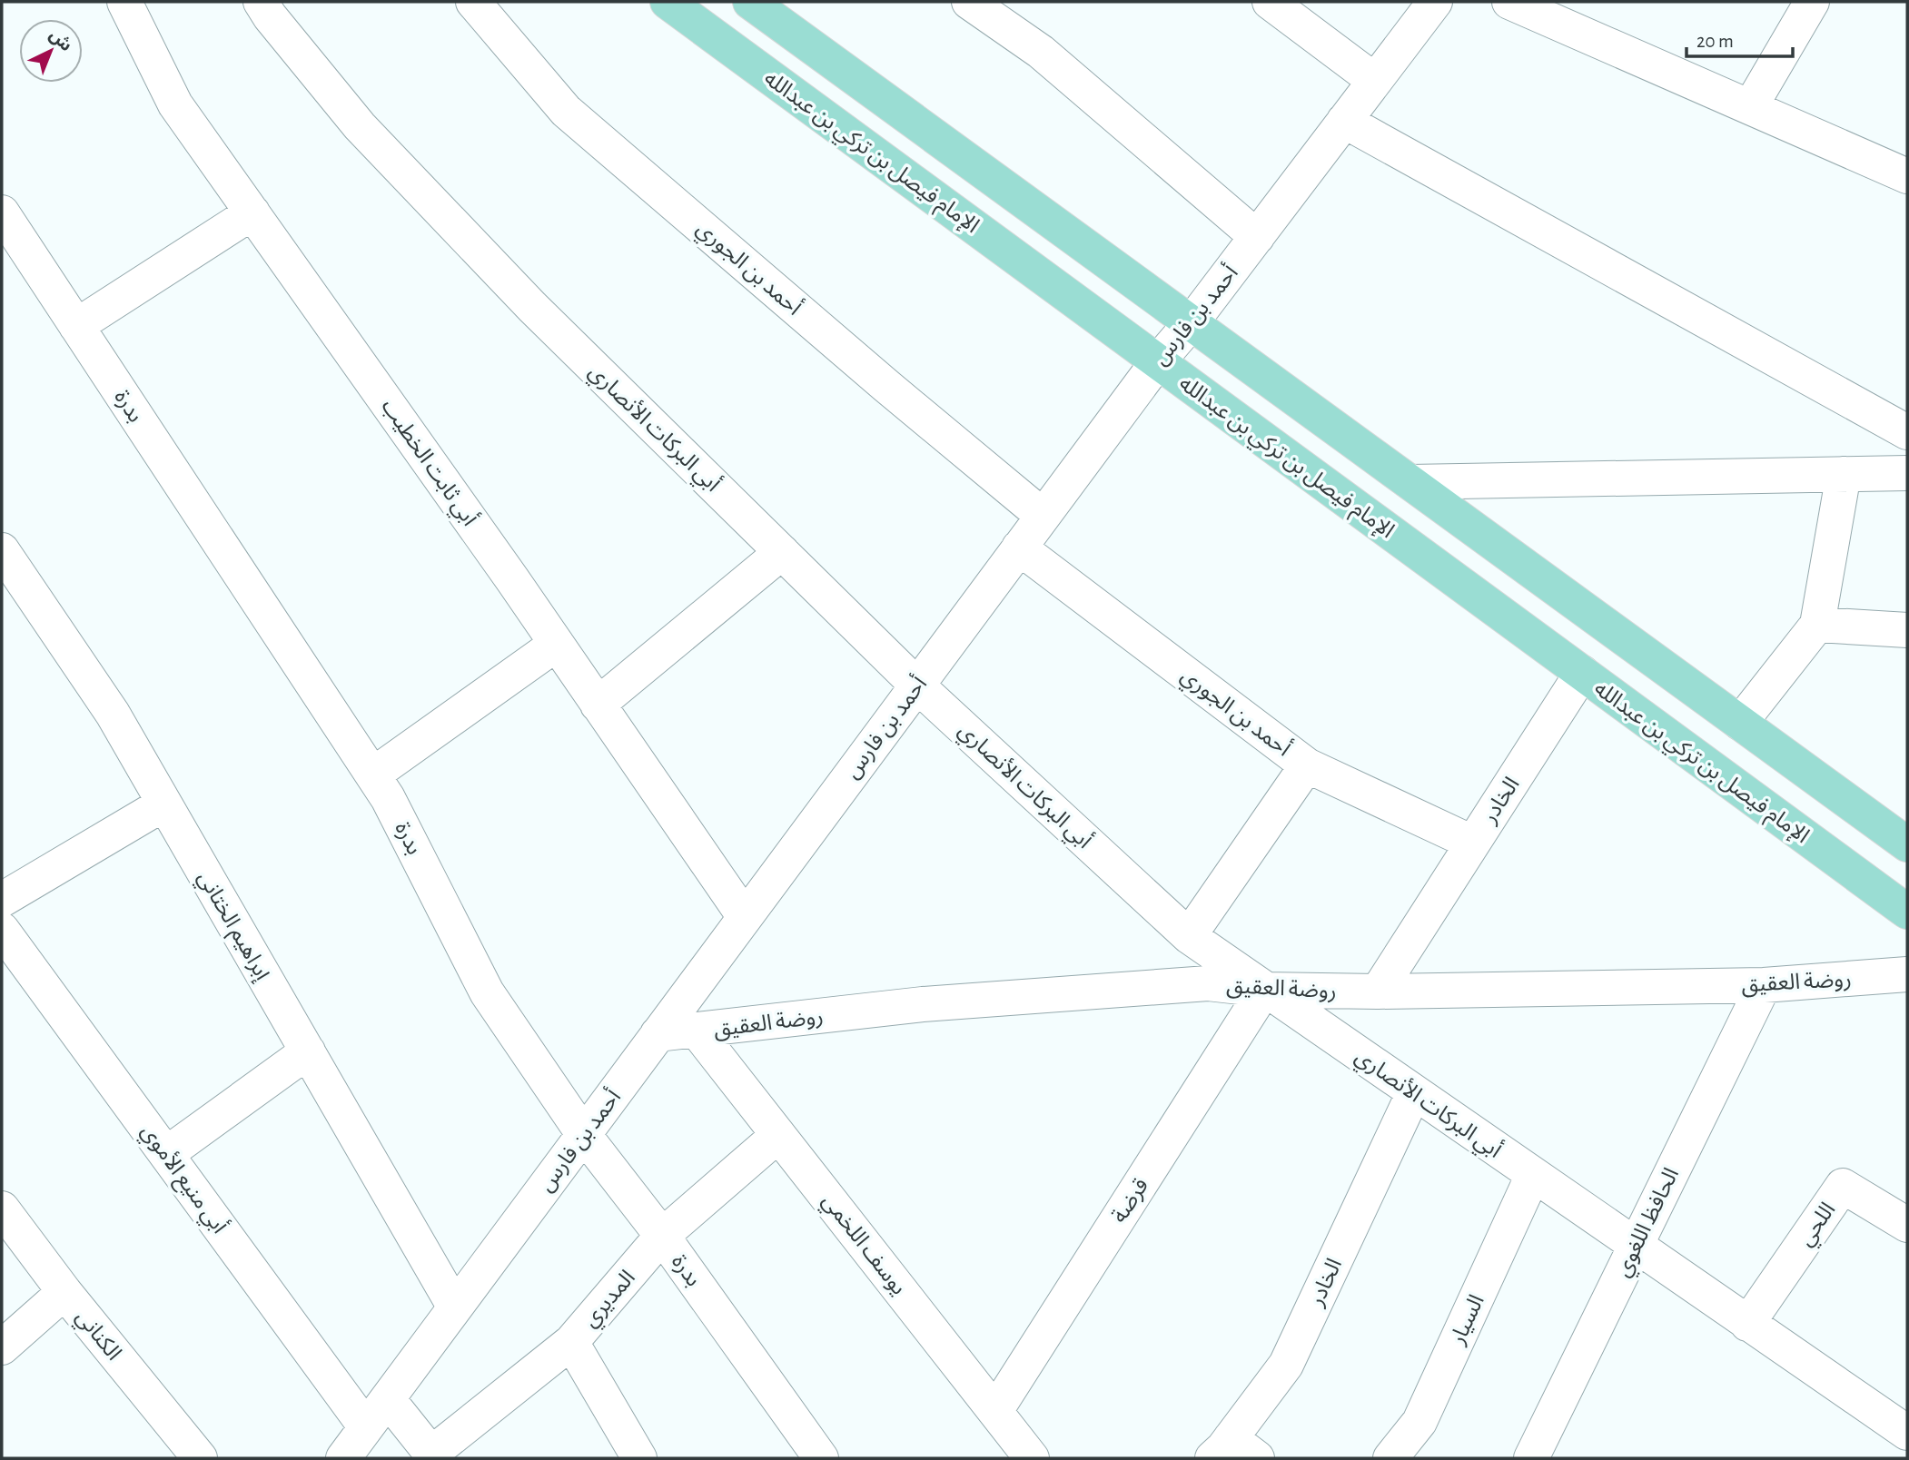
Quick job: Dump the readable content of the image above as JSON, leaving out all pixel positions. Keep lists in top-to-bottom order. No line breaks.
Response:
{"streets":{"main road":["الإمام فيصل بن تركي بن عبدالله"],"street":["أحمد بن الجوري","أحمد بن فارس","بدرة","أبي البركات الأنصاري","أبي ثابت الخطيب","الخادر","إبراهيم الختاني","روضة العقيق","أبي منيع الأموي","قرضة","الحافظ اللغوي","اللحي","يوسف اللخمي","المديري","السيار","الكناني"]},"crossings":[["الإمام فيصل بن تركي بن عبدالله","أحمد بن فارس"],["الإمام فيصل بن تركي بن عبدالله","الخادر"],["أحمد بن الجوري","أحمد بن فارس"],["أحمد بن الجوري","الخادر"],["أحمد بن فارس","بدرة"],["أحمد بن فارس","أبي البركات الأنصاري"],["أحمد بن فارس","أبي ثابت الخطيب"],["أحمد بن فارس","إبراهيم الختاني"],["أحمد بن فارس","روضة العقيق"],["أحمد بن فارس","أبي منيع الأموي"],["بدرة","المديري"],["أبي البركات الأنصاري","الخادر"],["أبي البركات الأنصاري","روضة العقيق"],["أبي البركات الأنصاري","قرضة"],["أبي البركات الأنصاري","الحافظ اللغوي"],["أبي البركات الأنصاري","اللحي"],["أبي البركات الأنصاري","السيار"],["الخادر","روضة العقيق"],["روضة العقيق","قرضة"],["روضة العقيق","الحافظ اللغوي"],["روضة العقيق","يوسف اللخمي"],["قرضة","يوسف اللخمي"],["يوسف اللخمي","المديري"]],"scale_bar":"20 m","north":"top right"}
